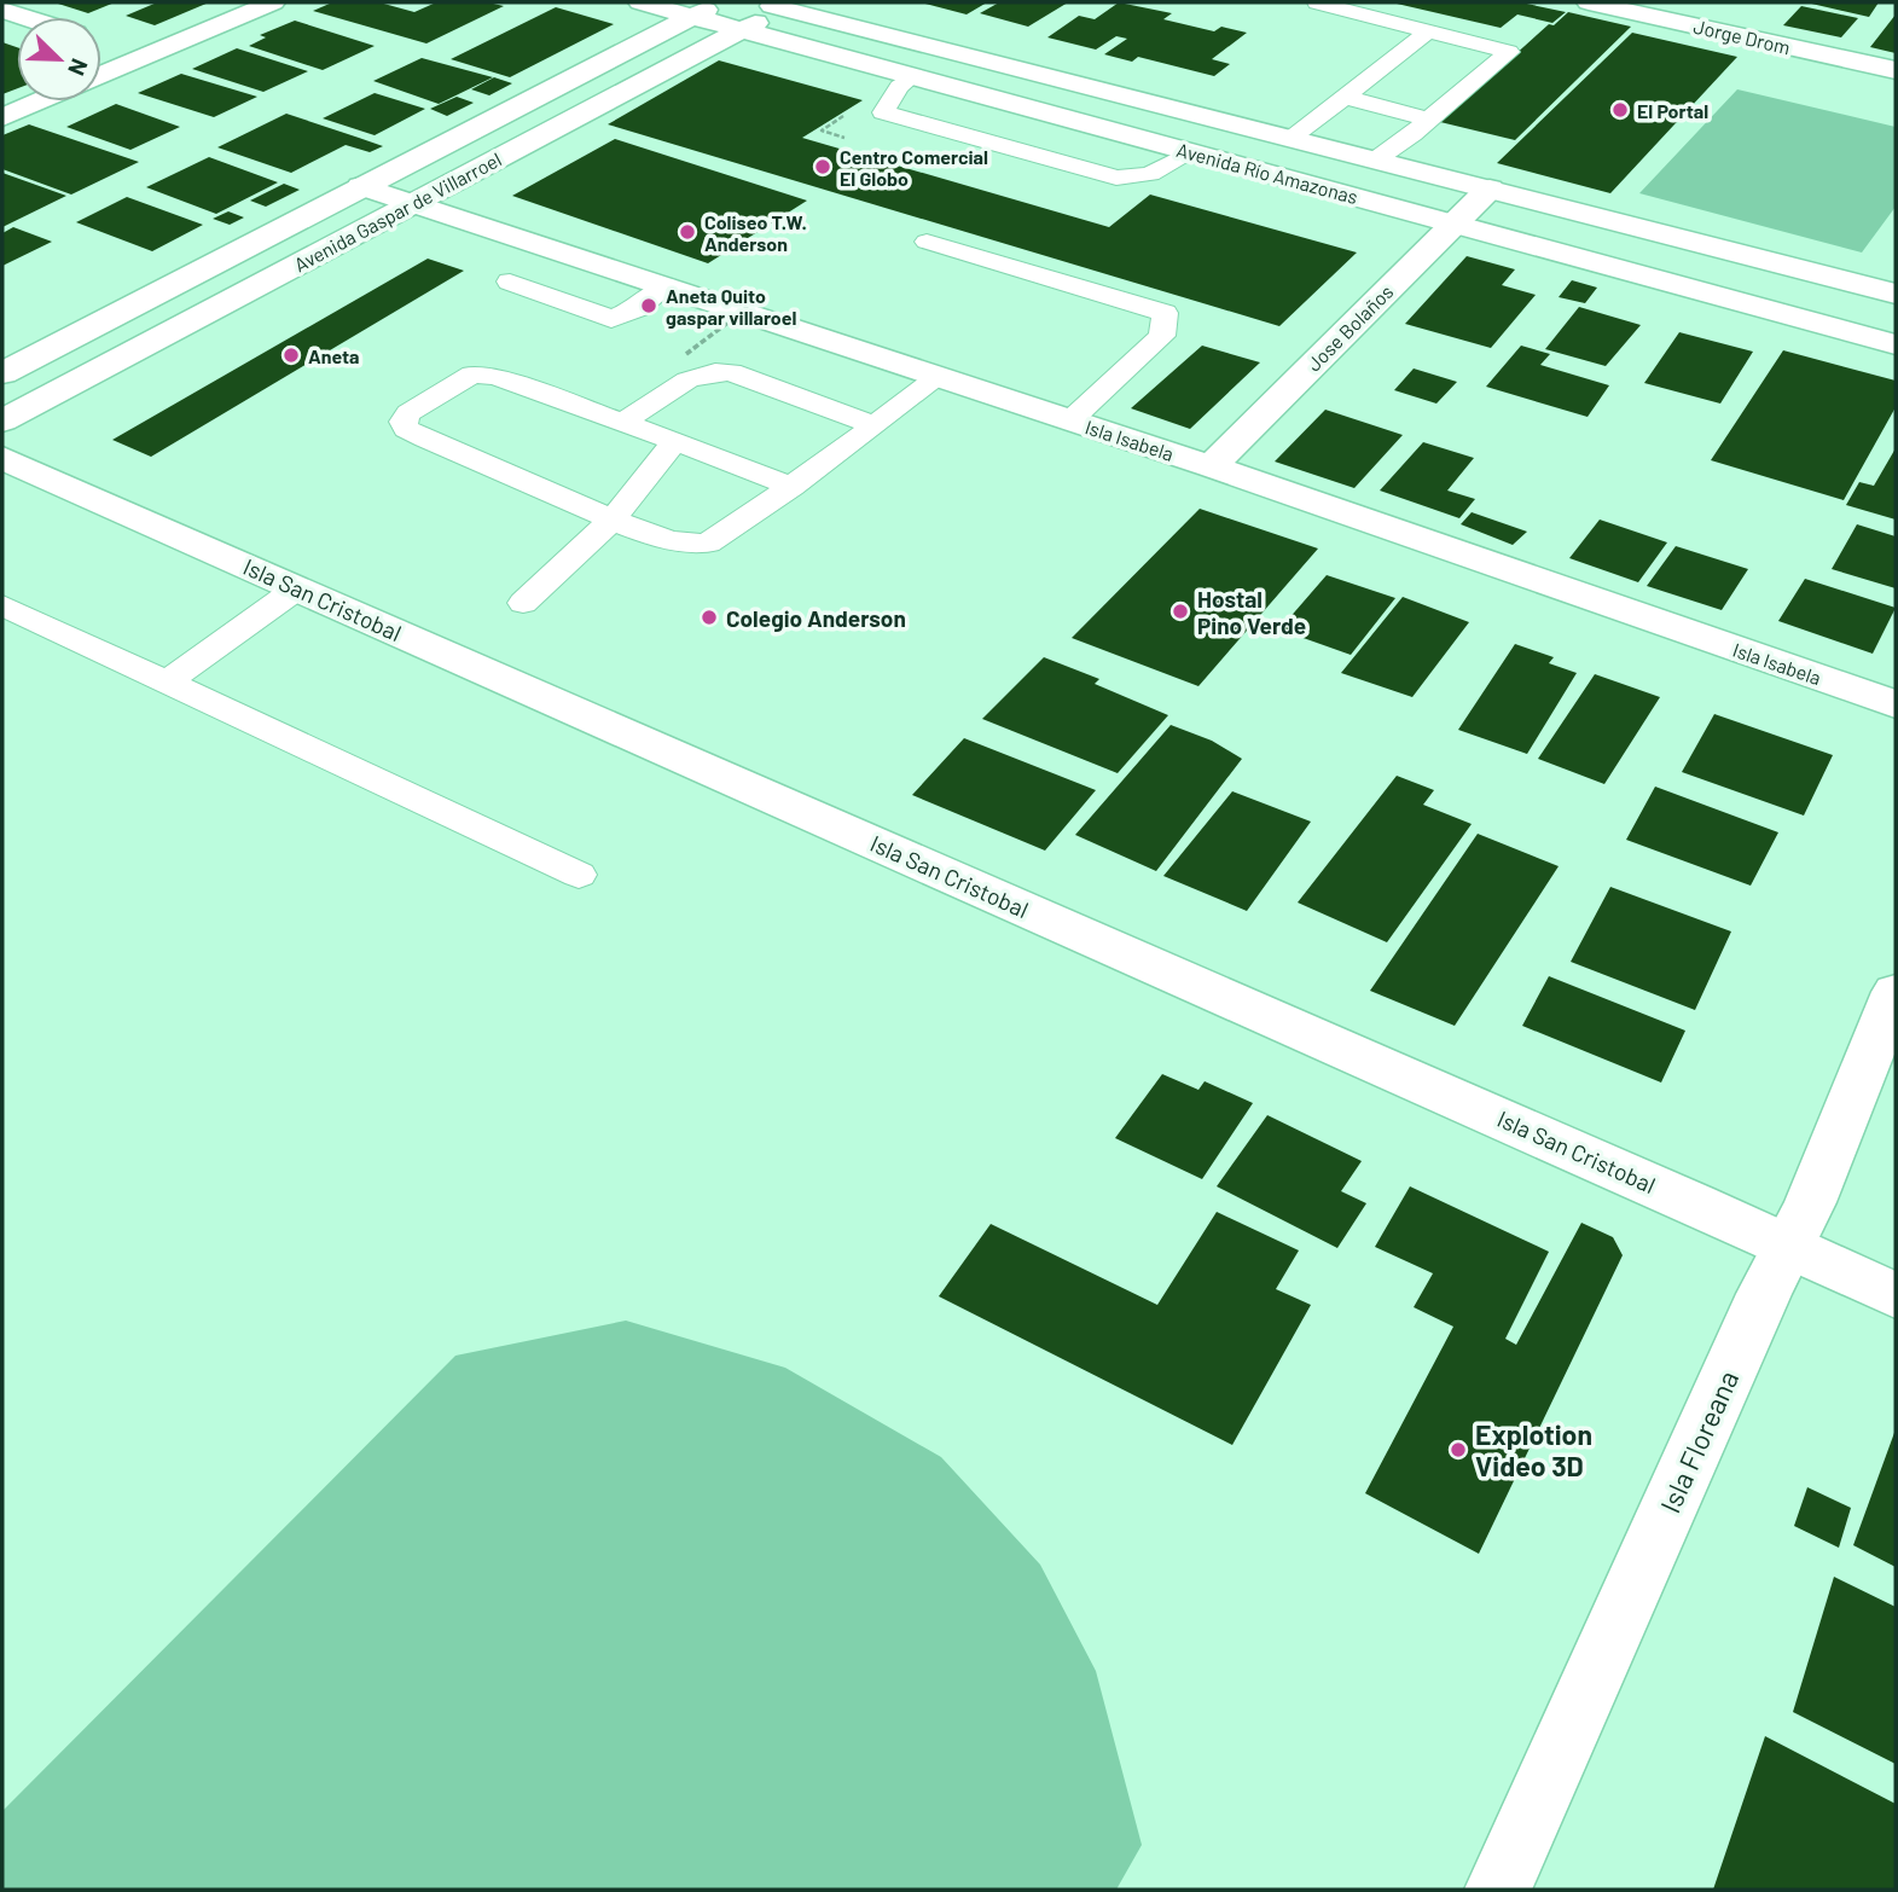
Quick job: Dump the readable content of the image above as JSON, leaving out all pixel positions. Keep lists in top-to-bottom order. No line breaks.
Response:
{"streets":{"street":["Jorge Drom","Avenida Río Amazonas","Avenida Gaspar de Villarroel","Jose Bolaños","Isla Isabela","Isla San Cristobal","Isla Floreana"]},"crossings":[["Avenida Río Amazonas","Avenida Gaspar de Villarroel"],["Avenida Río Amazonas","Jose Bolaños"],["Avenida Gaspar de Villarroel","Isla Isabela"],["Jose Bolaños","Isla Isabela"],["Isla San Cristobal","Isla Floreana"]],"places":["El Portal","Centro Comercial El Globo","Coliseo T.W. Anderson","Aneta Quito gaspar villaroel","Aneta","Hostal Pino Verde","Colegio Anderson","Explotion Video 3D"],"north":"bottom right"}
